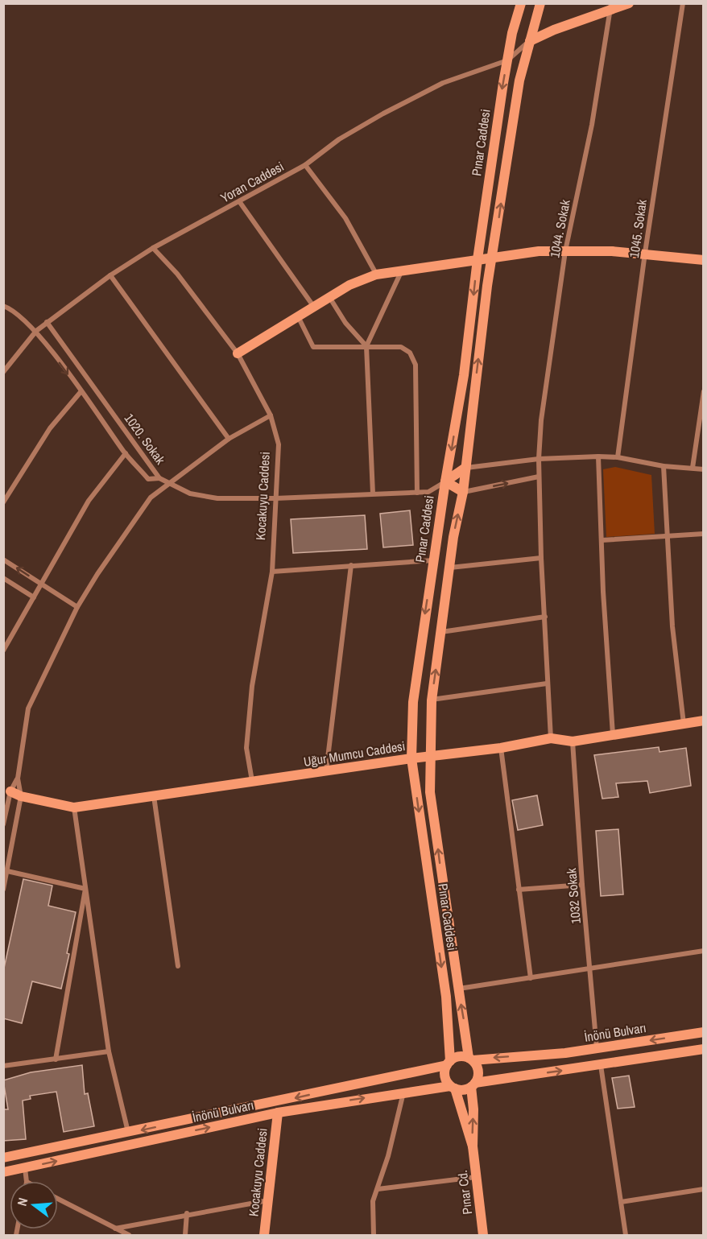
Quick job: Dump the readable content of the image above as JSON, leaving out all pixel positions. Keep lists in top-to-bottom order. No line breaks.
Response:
{"streets":{"main road":["Pınar Caddesi","Kocakuyu Caddesi","Uğur Mumcu Caddesi","İnönü Bulvarı","Pınar Cd."],"street":["Yoran Caddesi","1044. Sokak","1045. Sokak","1020. Sokak","1032 Sokak"]},"crossings":[["Pınar Caddesi","Yoran Caddesi"],["Pınar Caddesi","Uğur Mumcu Caddesi"],["Pınar Caddesi","İnönü Bulvarı"],["Yoran Caddesi","1020. Sokak"],["Yoran Caddesi","Kocakuyu Caddesi"],["1044. Sokak","Uğur Mumcu Caddesi"],["Kocakuyu Caddesi","Uğur Mumcu Caddesi"],["Kocakuyu Caddesi","İnönü Bulvarı"],["Uğur Mumcu Caddesi","1032 Sokak"],["1032 Sokak","İnönü Bulvarı"]],"north":"left"}
